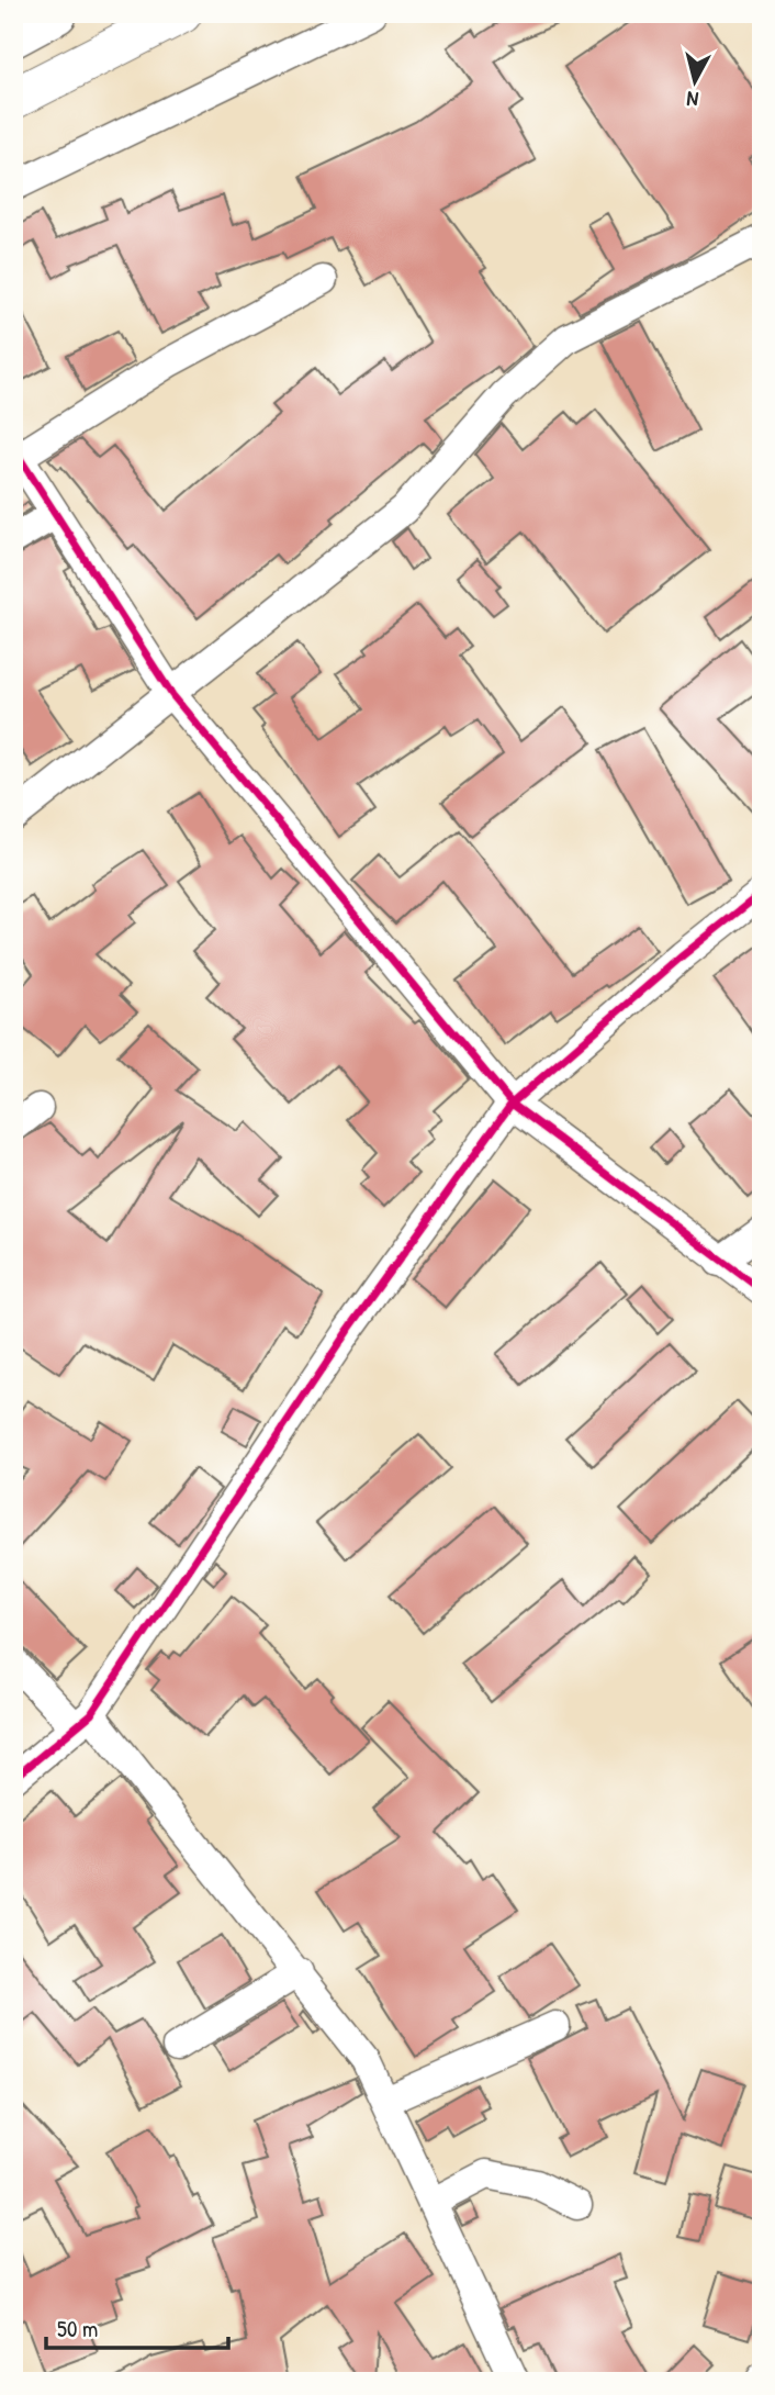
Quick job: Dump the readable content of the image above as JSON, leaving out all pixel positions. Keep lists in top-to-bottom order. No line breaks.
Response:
{"scale_bar":"50 m","north":"bottom"}
